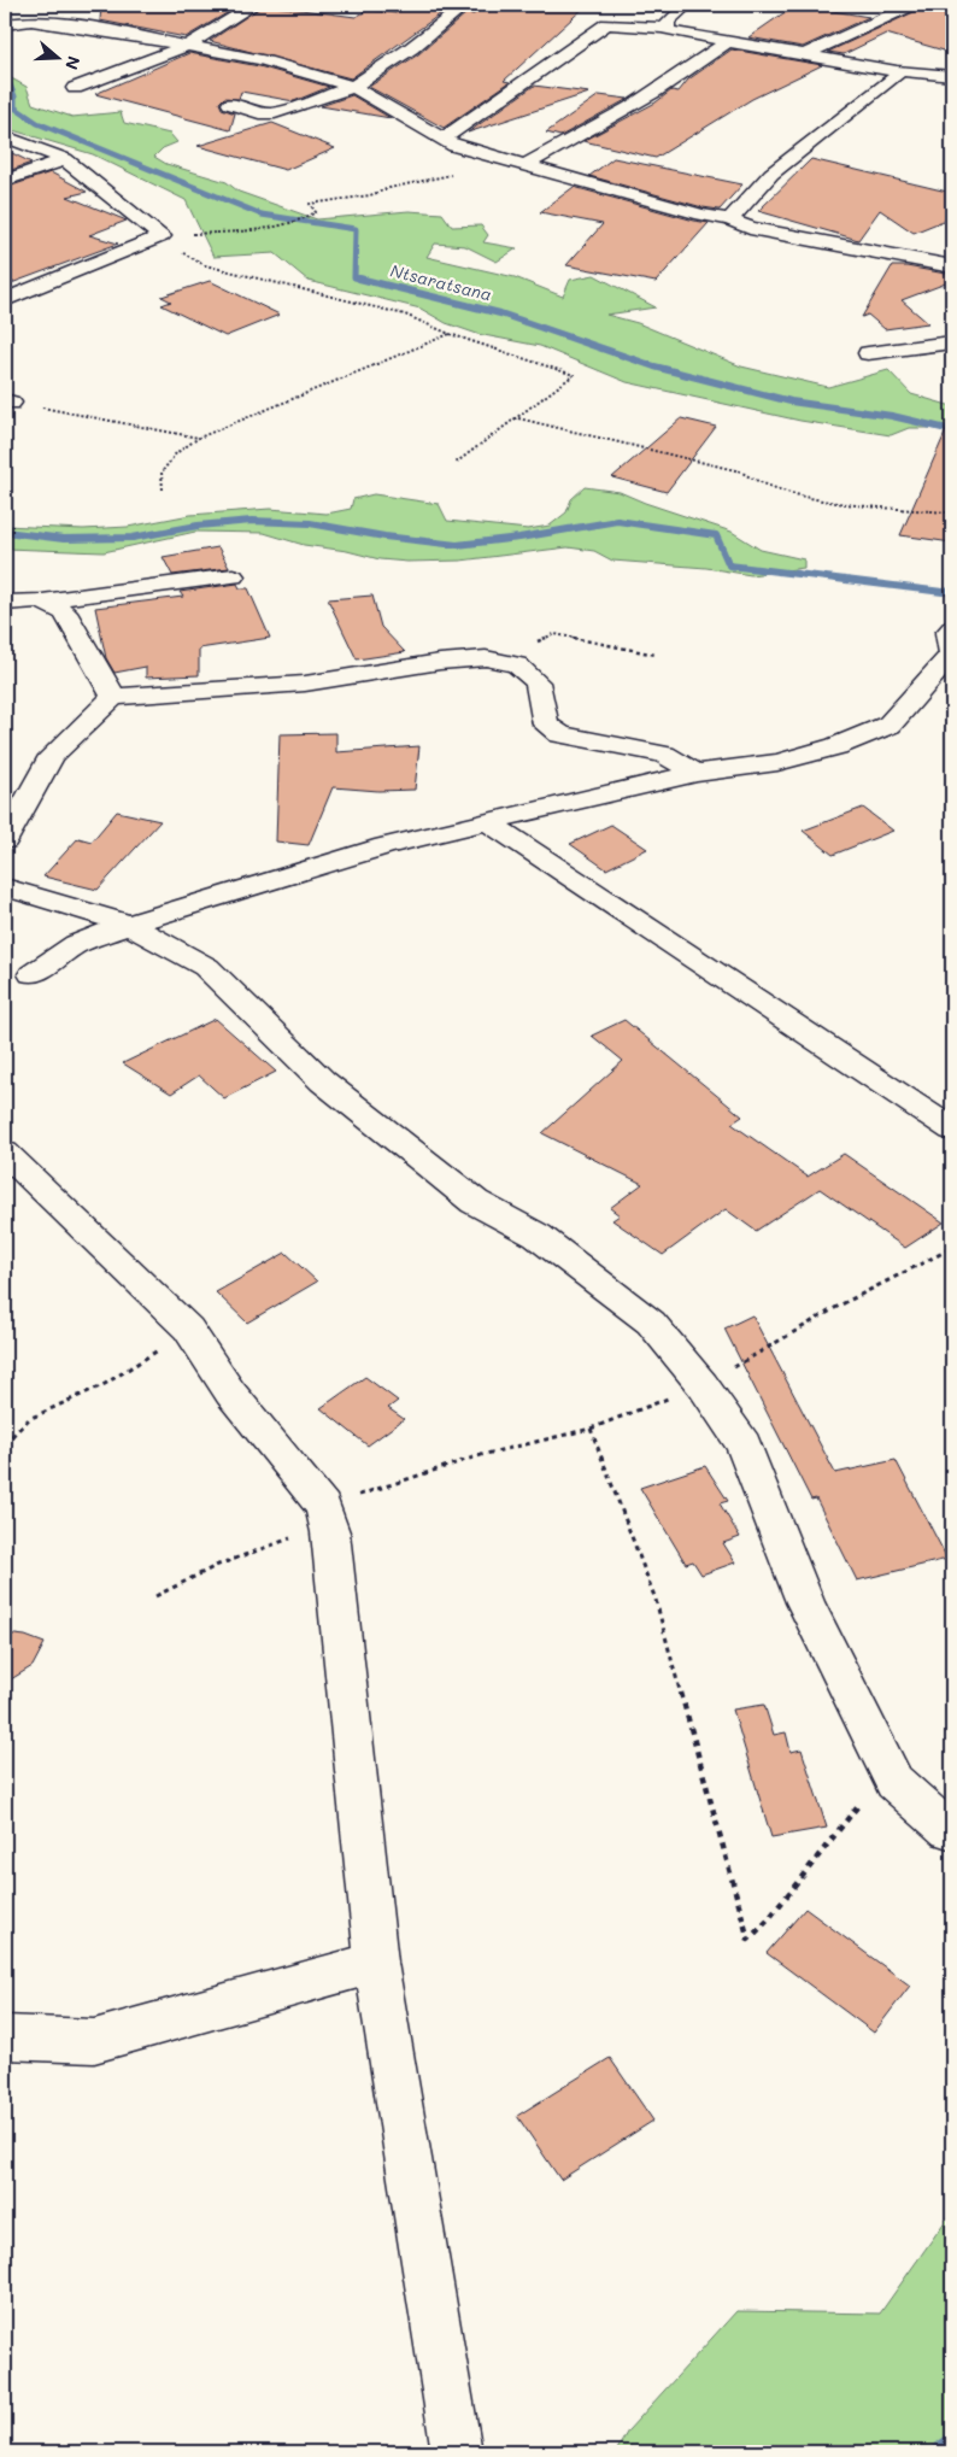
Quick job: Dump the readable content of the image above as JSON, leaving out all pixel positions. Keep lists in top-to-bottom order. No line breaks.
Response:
{"water":["Ntsaratsana"],"north":"right"}
